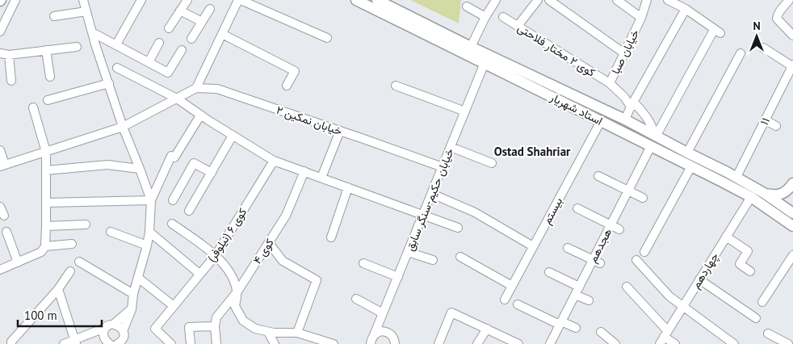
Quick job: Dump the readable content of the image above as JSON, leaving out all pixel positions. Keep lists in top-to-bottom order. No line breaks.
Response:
{"streets":{"main road":["استاد شهریار"],"street":["کوی ۲ مختار فلاحتی","خیابان صبا","خیابان نمکین ۲","۱۱","خیابان حکیم-سنگر سابق","بیستم","کوی ۶ (نیلوفر)","هجدهم","کوی ۴","چهاردهم"]},"crossings":[["کوی ۲ مختار فلاحتی","خیابان صبا"],["استاد شهریار","۱۱"],["استاد شهریار","خیابان حکیم-سنگر سابق"],["استاد شهریار","بیستم"],["استاد شهریار","هجدهم"],["استاد شهریار","چهاردهم"],["خیابان نمکین ۲","خیابان حکیم-سنگر سابق"]],"districts":["Ostad Shahriar"],"scale_bar":"100 m","north":"top"}
